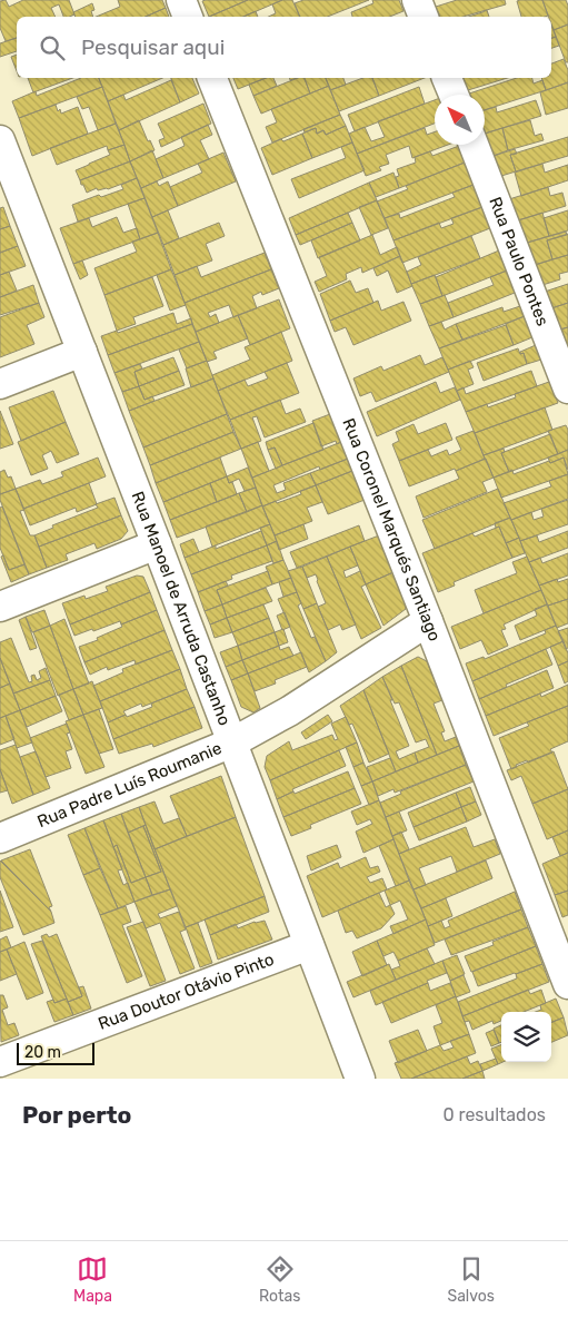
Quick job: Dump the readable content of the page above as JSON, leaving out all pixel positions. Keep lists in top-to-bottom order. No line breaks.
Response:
{"streets":{"street":["Rua Paulo Pontes","Rua Coronel Marqués Santiago","Rua Manoel de Arruda Castanho","Rua Padre Luís Roumanie","Rua Doutor Otávio Pinto"]},"crossings":[["Rua Coronel Marqués Santiago","Rua Padre Luís Roumanie"],["Rua Manoel de Arruda Castanho","Rua Padre Luís Roumanie"],["Rua Manoel de Arruda Castanho","Rua Doutor Otávio Pinto"]],"scale_bar":"20 m","north":"top left","page":{"search":"Pesquisar aqui","scale":"20 m","heading":["Por perto","0 resultados"],"nav":["Mapa","Rotas","Salvos"]}}
